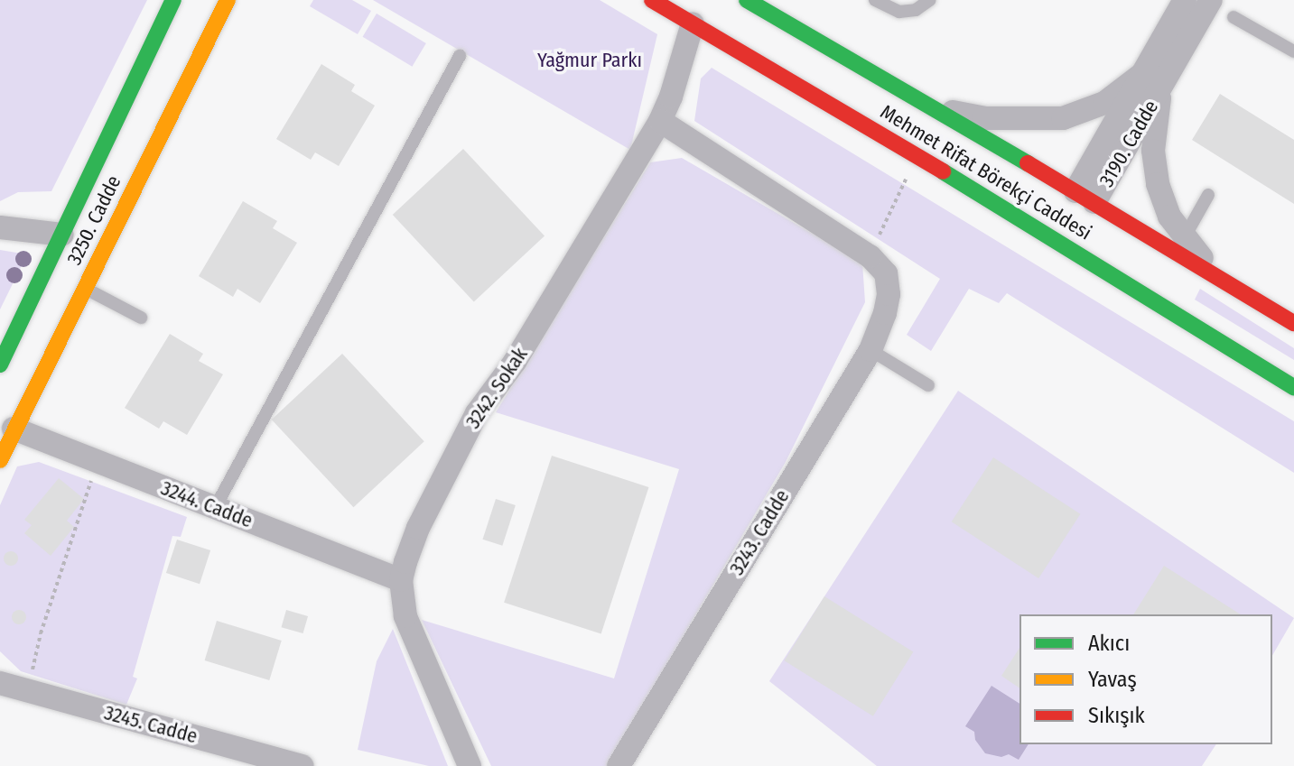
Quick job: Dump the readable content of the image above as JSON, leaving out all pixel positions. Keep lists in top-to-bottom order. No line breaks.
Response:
{"streets":{"main road":["Mehmet Rifat Börekçi Caddesi","3250. Cadde"],"street":["3190. Cadde","3242. Sokak","3244. Cadde","3243. Cadde","3245. Cadde"]},"crossings":[["3190. Cadde","Mehmet Rifat Börekçi Caddesi"],["Mehmet Rifat Börekçi Caddesi","3242. Sokak"],["3250. Cadde","3244. Cadde"],["3242. Sokak","3244. Cadde"]],"parks":["Yağmur Parkı"],"legend":["Akıcı","Yavaş","Sıkışık"]}
